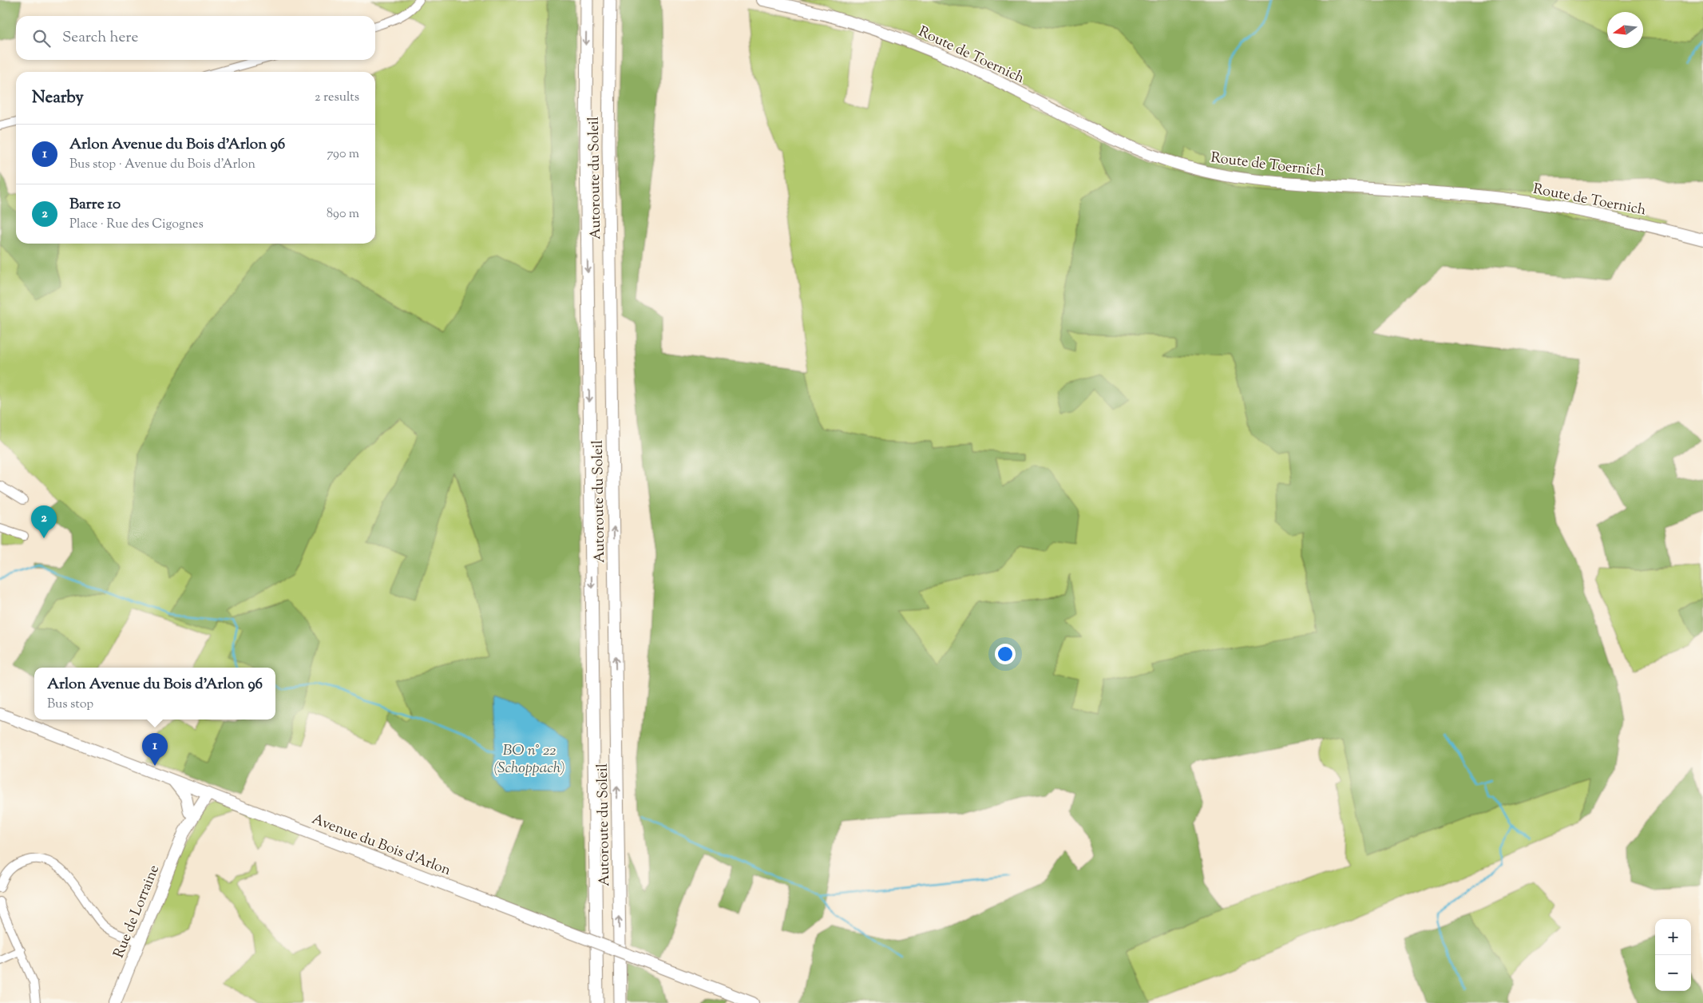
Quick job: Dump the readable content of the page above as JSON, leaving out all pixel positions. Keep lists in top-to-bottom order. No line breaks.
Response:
{"streets":{"highway":["Autoroute du Soleil"],"main road":["Route de Toernich","Avenue du Bois d'Arlon","Rue de Lorraine"]},"crossings":[["Avenue du Bois d'Arlon","Rue de Lorraine"]],"water":["BO n° 22 (Schoppach)"],"north":"left","page":{"search":"Search here","heading":["Nearby","2 results"],"list":[{"mark":"1","name":"Arlon Avenue du Bois d'Arlon 96","note":"Bus stop · Avenue du Bois d'Arlon","value":"790 m"},{"mark":"2","name":"Barre 10","note":"Place · Rue des Cigognes","value":"890 m"}],"pins":["2","1"],"popup":["Arlon Avenue du Bois d'Arlon 96","Bus stop"],"map_buttons":["+","−"]}}
